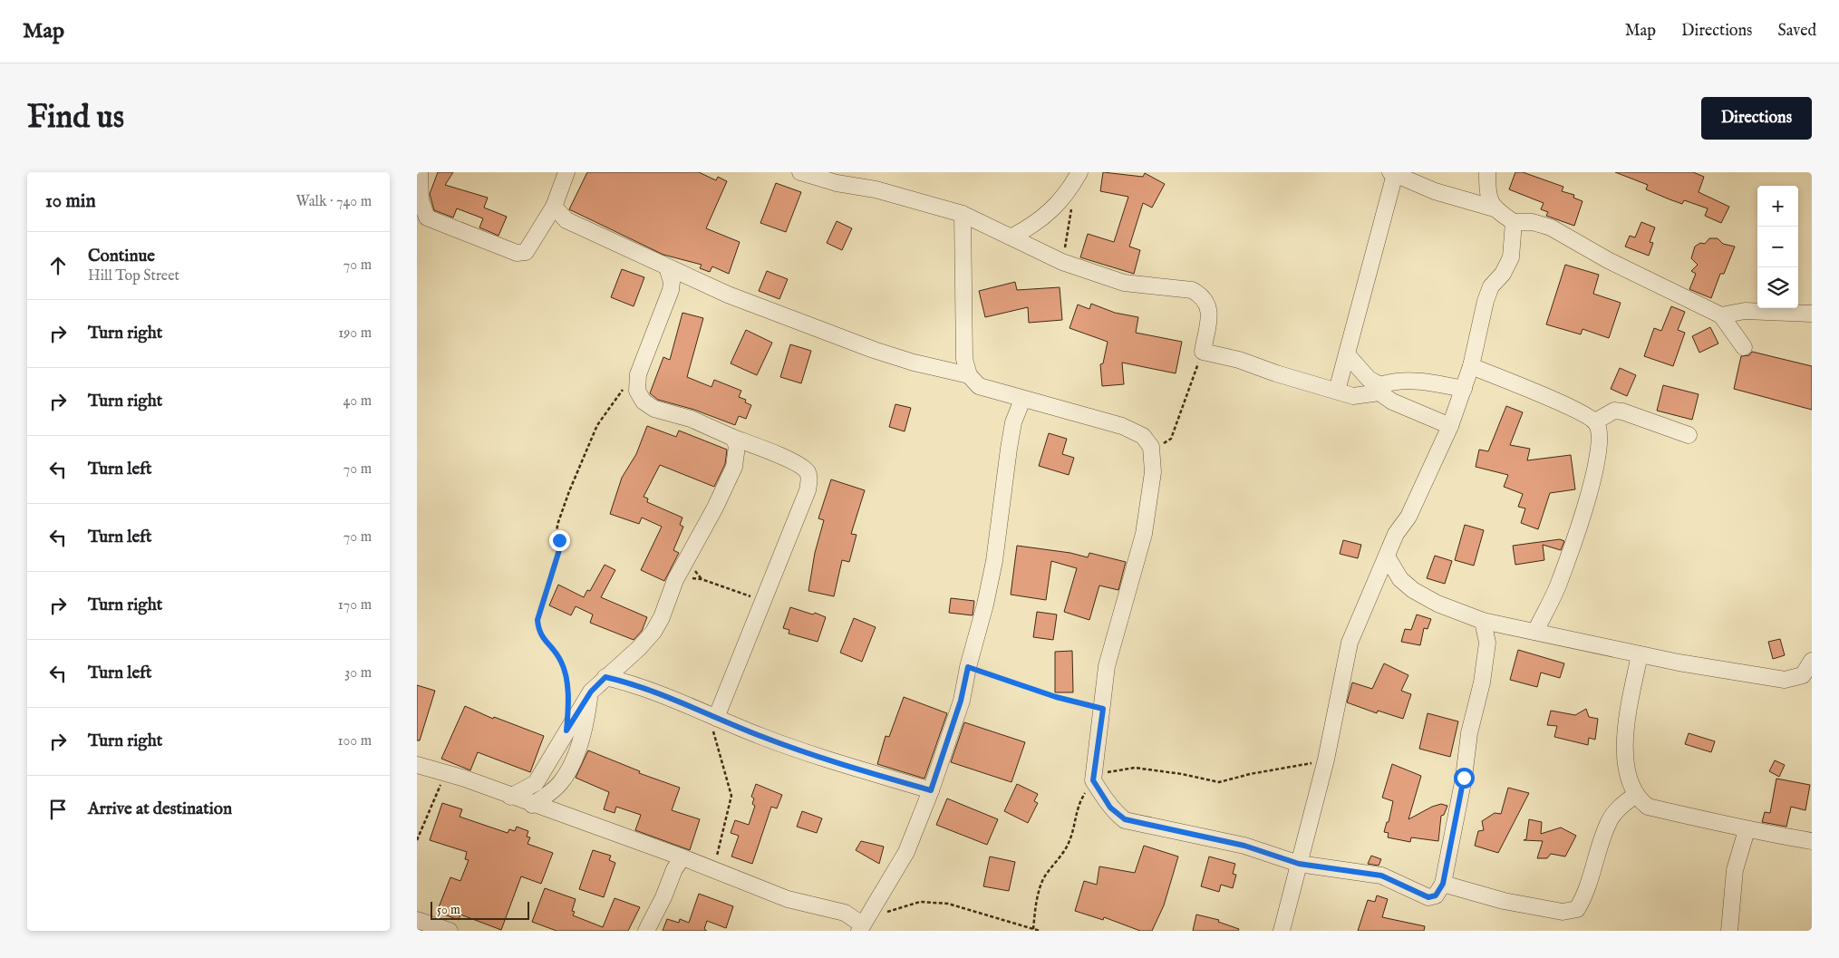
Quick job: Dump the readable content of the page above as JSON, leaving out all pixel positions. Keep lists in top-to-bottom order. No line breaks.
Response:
{"scale_bar":"50 m","page":{"header":"Map","nav":["Map","Directions","Saved"],"buttons":"Directions","title":"Find us","heading":["10 min","Walk · 740 m"],"map_buttons":["+","−"],"list":[["Continue","Hill Top Street","70 m"],["Turn right","190 m"],["Turn right","40 m"],["Turn left","70 m"],["Turn left","70 m"],["Turn right","170 m"],["Turn left","30 m"],["Turn right","100 m"],"Arrive at destination"],"scale":"50 m"}}
